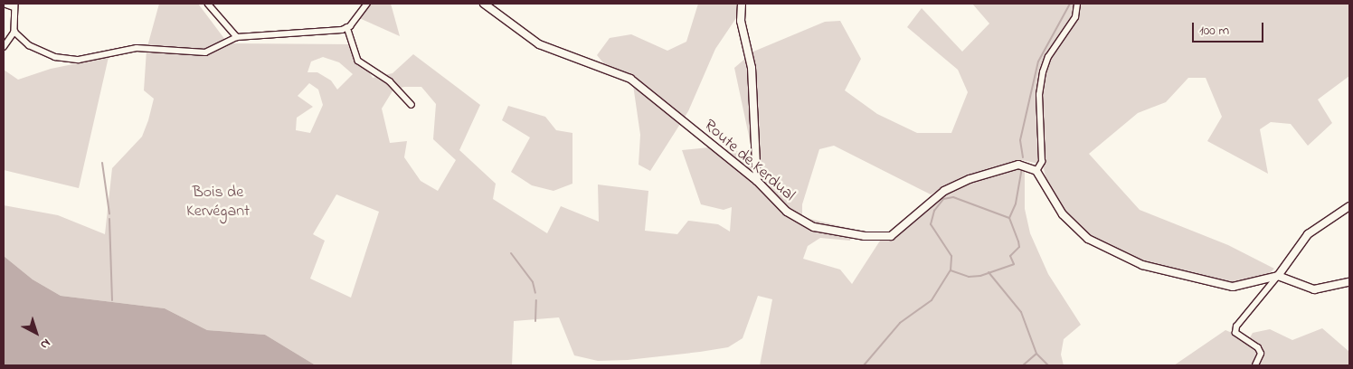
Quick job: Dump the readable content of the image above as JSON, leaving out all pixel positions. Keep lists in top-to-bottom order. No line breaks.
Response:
{"streets":{"street":["Route de Kerdual"]},"parks":["Bois de Kervégant"],"scale_bar":"100 m","north":"bottom right"}
